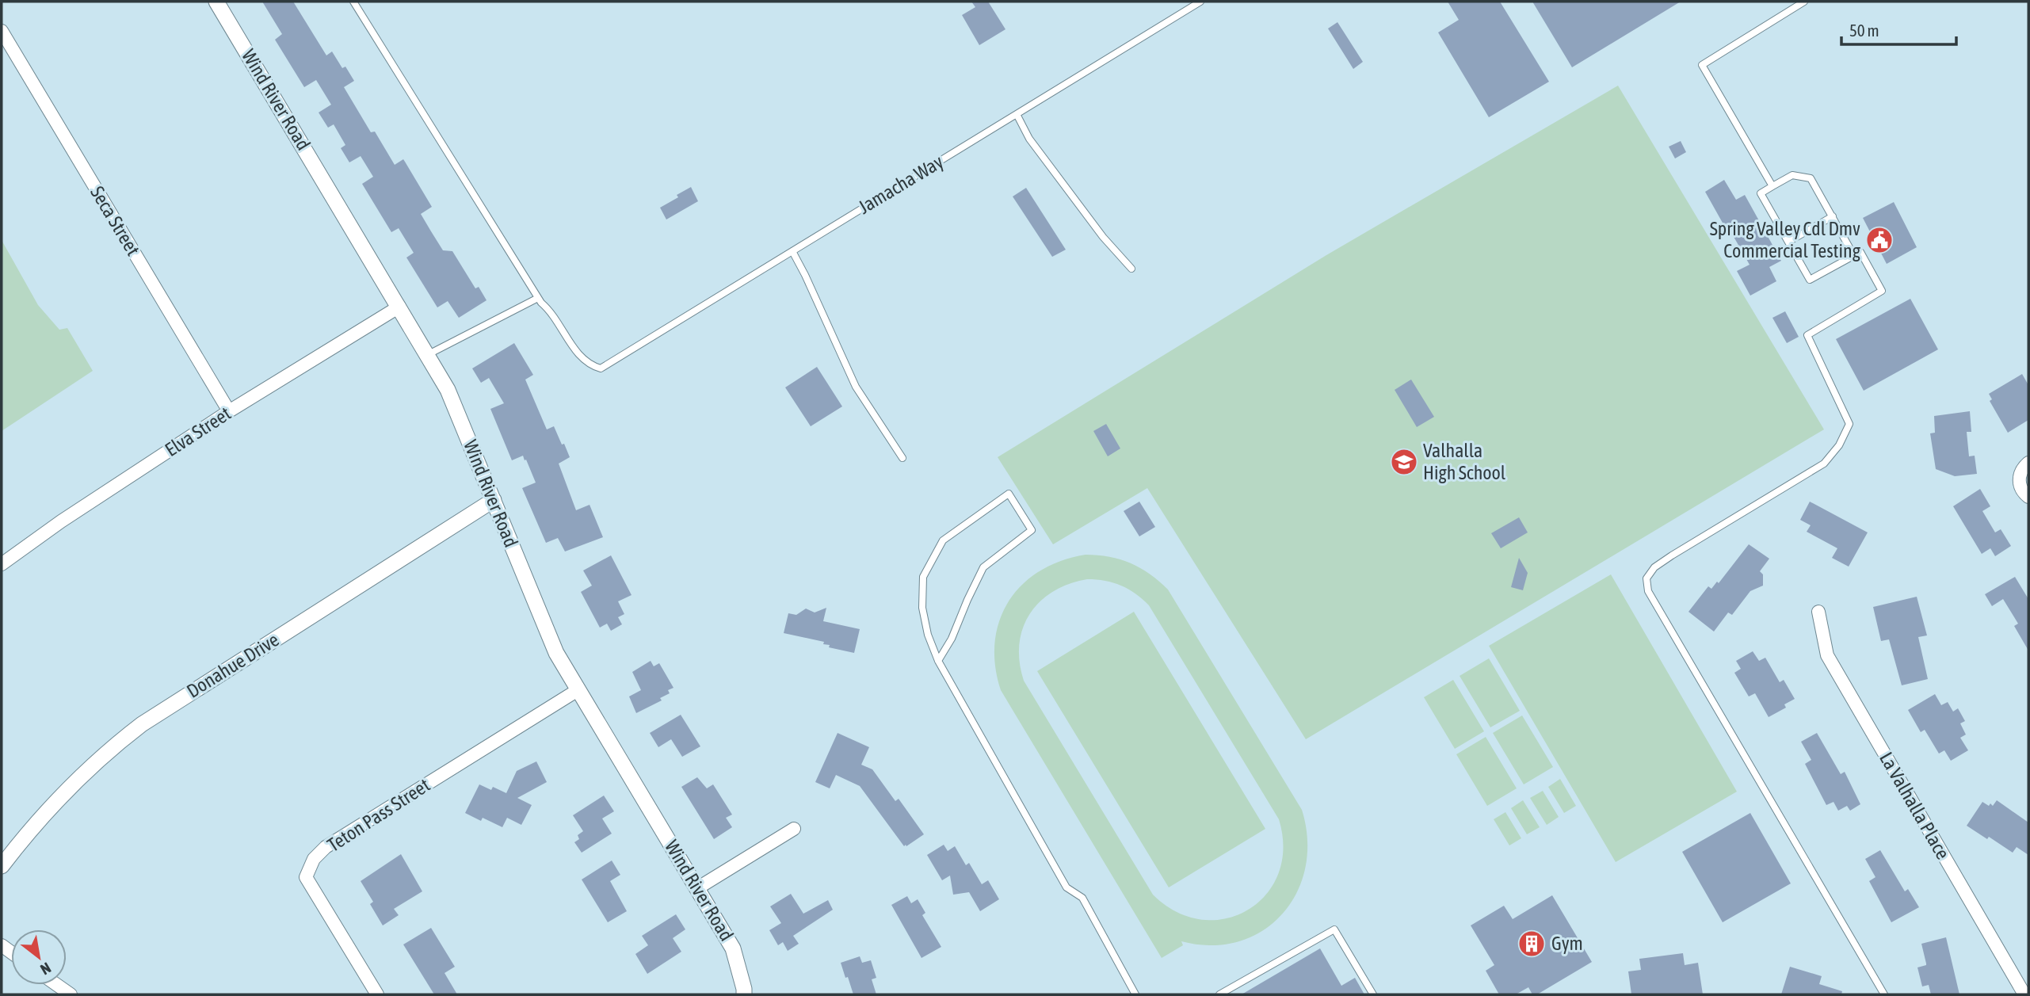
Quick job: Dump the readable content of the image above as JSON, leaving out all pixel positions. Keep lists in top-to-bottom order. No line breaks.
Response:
{"streets":{"street":["Wind River Road","Seca Street","Elva Street","Donahue Drive","La Valhalla Place","Teton Pass Street"],"lane":["Jamacha Way"]},"crossings":[["Wind River Road","Elva Street"],["Wind River Road","Donahue Drive"],["Wind River Road","Teton Pass Street"],["Seca Street","Elva Street"]],"places":{"public building":["Spring Valley Cdl Dmv Commercial Testing"],"school or university":["Valhalla High School"],"building":["Gym"]},"scale_bar":"50 m","north":"bottom right"}
